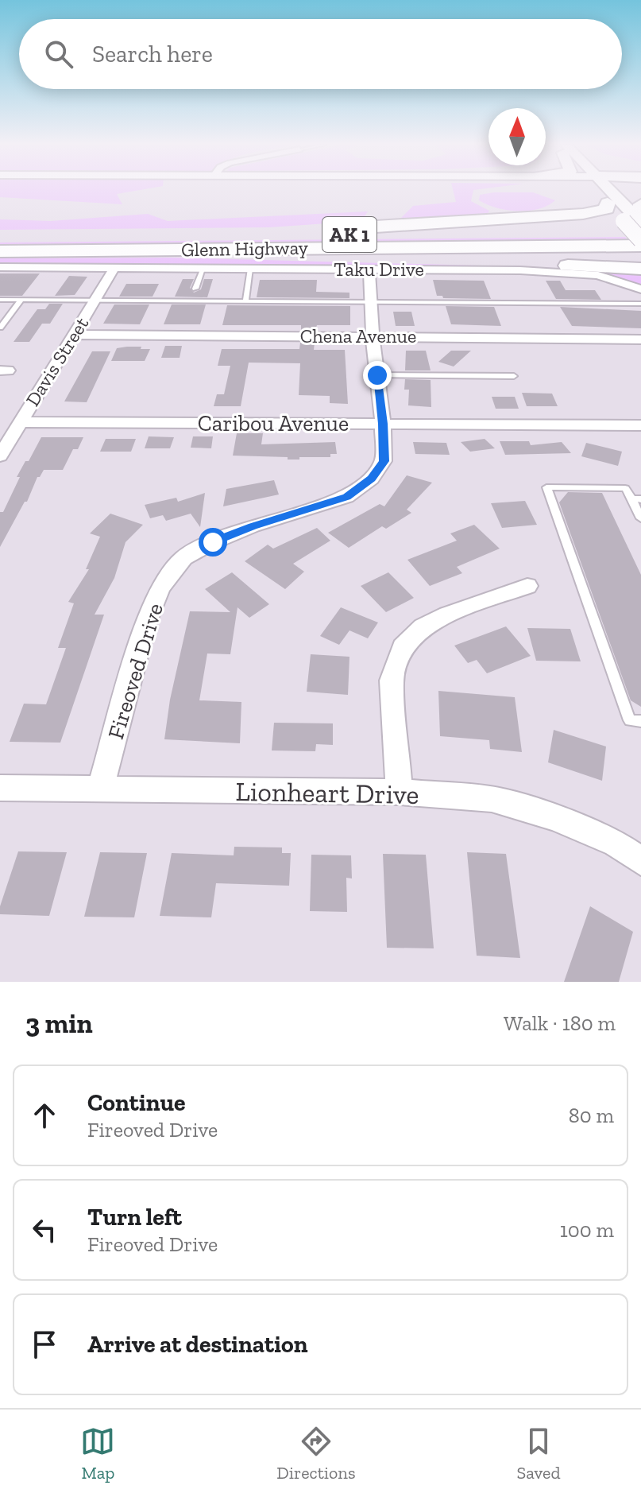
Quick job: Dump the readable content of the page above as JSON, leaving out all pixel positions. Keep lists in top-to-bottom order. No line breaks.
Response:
{"streets":{"highway":["AK 1","Glenn Highway"],"street":["Taku Drive","Chena Avenue","Davis Street","Caribou Avenue","Fireoved Drive","Lionheart Drive"]},"crossings":[["Taku Drive","Davis Street"],["Taku Drive","Fireoved Drive"],["Chena Avenue","Davis Street"],["Chena Avenue","Fireoved Drive"],["Davis Street","Caribou Avenue"],["Caribou Avenue","Fireoved Drive"],["Fireoved Drive","Lionheart Drive"]],"north":"top","page":{"search":"Search here","heading":["3 min","Walk · 180 m"],"list":[["Continue","Fireoved Drive","80 m"],["Turn left","Fireoved Drive","100 m"],"Arrive at destination"],"nav":["Map","Directions","Saved"]}}
